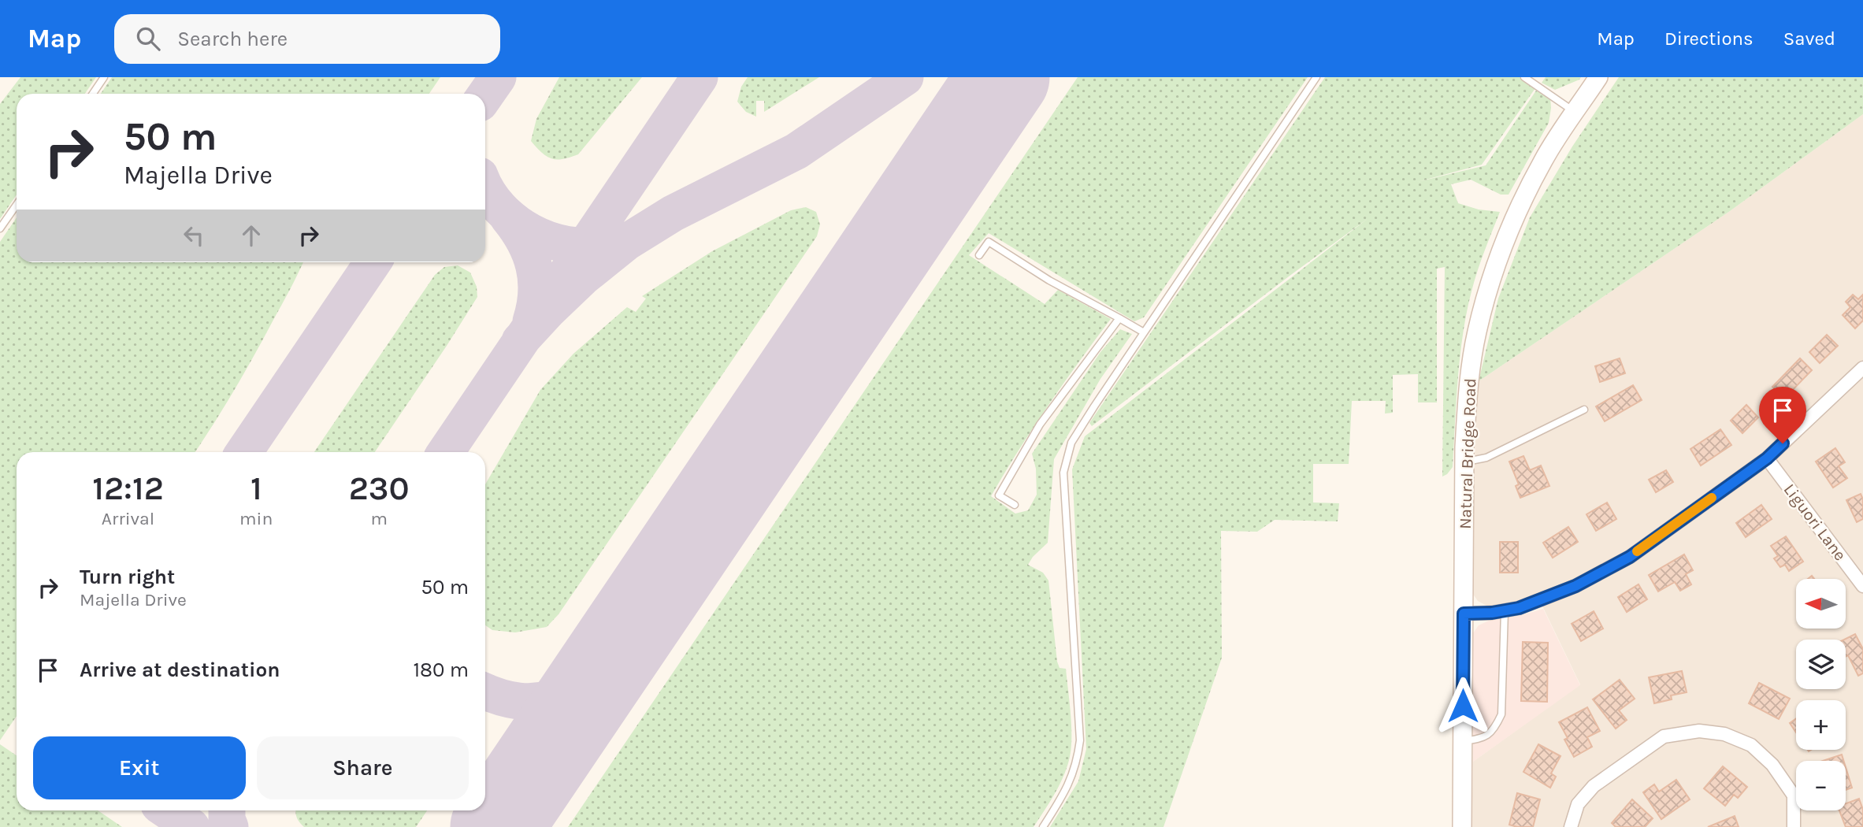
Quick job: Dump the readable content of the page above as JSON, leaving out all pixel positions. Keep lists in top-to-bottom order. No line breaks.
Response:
{"streets":{"main road":["Natural Bridge Road"],"street":["Liguori Lane"]},"north":"left","page":{"header":"Map","search":"Search here","nav":["Map","Directions","Saved"],"turn":["50 m","Majella Drive"],"eta":["12:12","Arrival","1","min","230","m"],"list":[{"name":"Turn right","note":"Majella Drive","value":"50 m"},{"name":"Arrive at destination","value":"180 m"}],"map_buttons":["+","−"],"buttons":["Exit","Share"]}}
